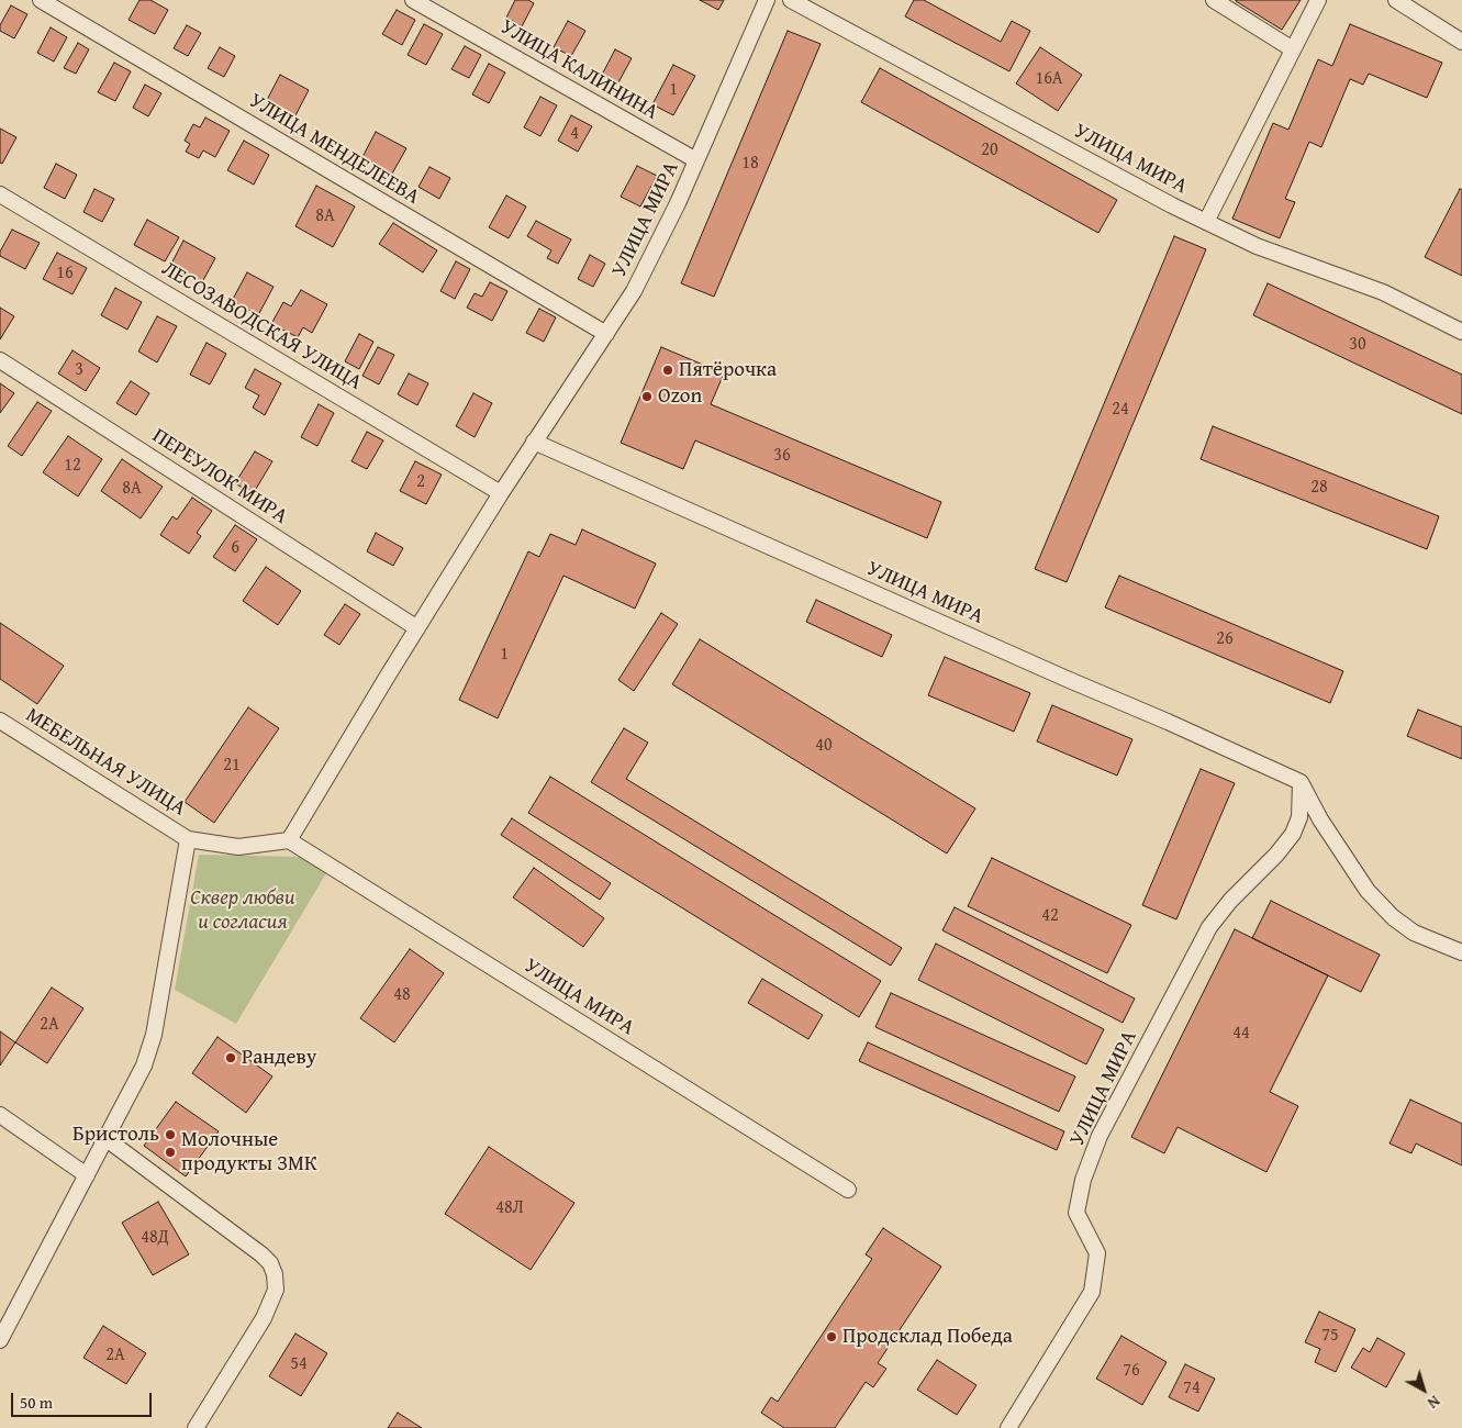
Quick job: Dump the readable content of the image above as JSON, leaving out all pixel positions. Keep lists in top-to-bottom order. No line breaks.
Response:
{"streets":{"street":["УЛИЦА КАЛИНИНА","УЛИЦА МЕНДЕЛЕЕВА","УЛИЦА МИРА","ЛЕСОЗАВОДСКАЯ УЛИЦА","ПЕРЕУЛОК МИРА","МЕБЕЛЬНАЯ УЛИЦА"]},"crossings":[["УЛИЦА КАЛИНИНА","УЛИЦА МИРА"],["УЛИЦА МЕНДЕЛЕЕВА","УЛИЦА МИРА"],["УЛИЦА МИРА","ЛЕСОЗАВОДСКАЯ УЛИЦА"],["УЛИЦА МИРА","ПЕРЕУЛОК МИРА"]],"parks":["Сквер любви и согласия"],"places":["Пятёрочка","Ozon","Рандеву","Бристоль","Молочные продукты ЗМК","Продсклад Победа"],"house_numbers":["16А","1","4","20","18","8А","16","30","3","24","36","12","2","28","8А","6","26","1","40","21","42","48","2А","44","48Л","48Д","75","2А","54","76","74"],"scale_bar":"50 m","north":"bottom right"}
